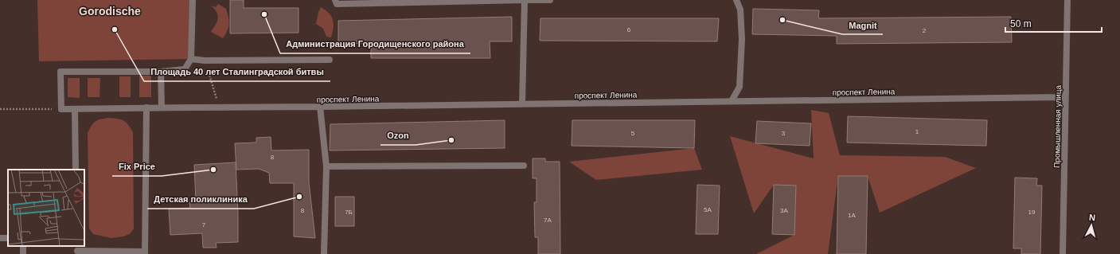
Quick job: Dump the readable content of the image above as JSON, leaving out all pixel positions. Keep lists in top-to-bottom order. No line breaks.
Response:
{"streets":{"street":["проспект Ленина","Промышленная улица"]},"crossings":[["проспект Ленина","Промышленная улица"]],"districts":["Gorodische"],"places":["Администрация Городищенского района","Magnit","Площадь 40 лет Сталинградской битвы","Ozon","Fix Price","Детская поликлиника"],"house_numbers":["6","2","1","5","3","8","5А","8","3А","7Б","19","1А","7А","7"],"scale_bar":"50 m","north":"top"}
